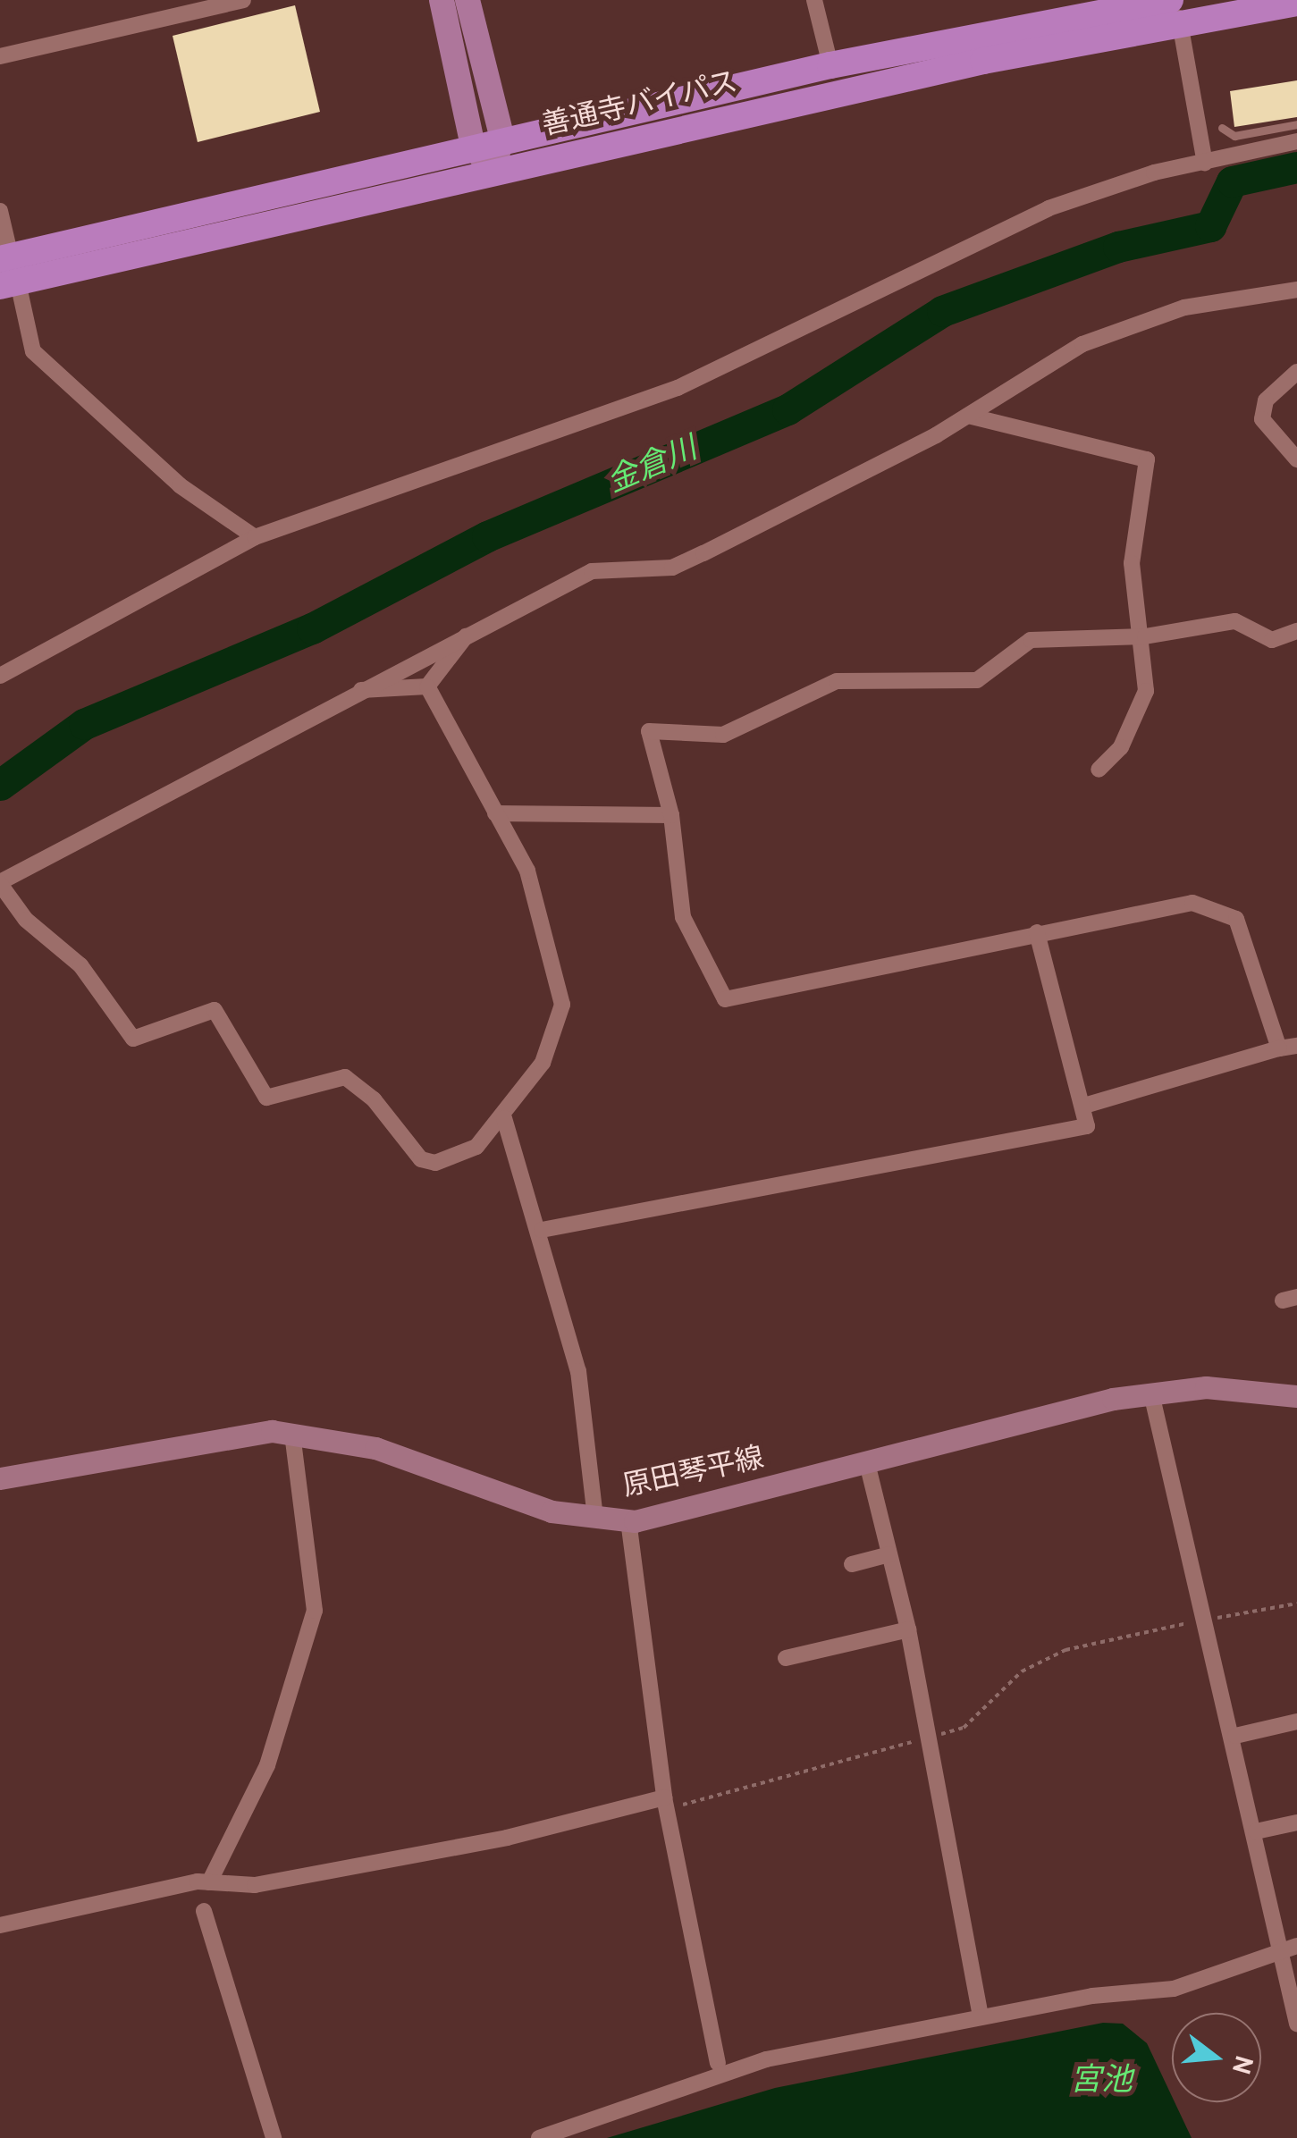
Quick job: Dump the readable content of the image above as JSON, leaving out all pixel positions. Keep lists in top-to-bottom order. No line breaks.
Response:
{"streets":{"highway":["善通寺バイパス"],"main road":["原田琴平線"]},"water":["金倉川","宮池"],"north":"right"}
